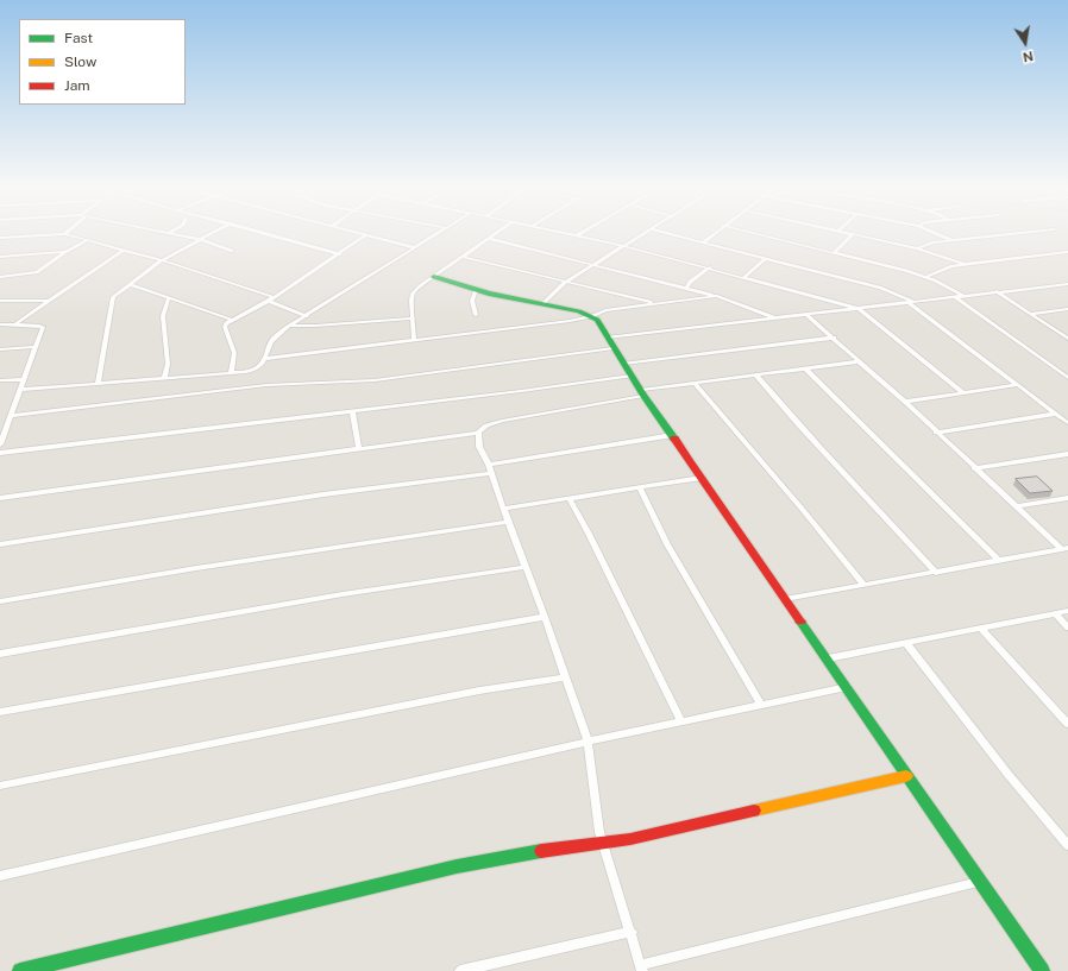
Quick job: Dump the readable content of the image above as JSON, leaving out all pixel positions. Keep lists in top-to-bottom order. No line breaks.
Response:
{"legend":["Fast","Slow","Jam"],"north":"bottom"}
